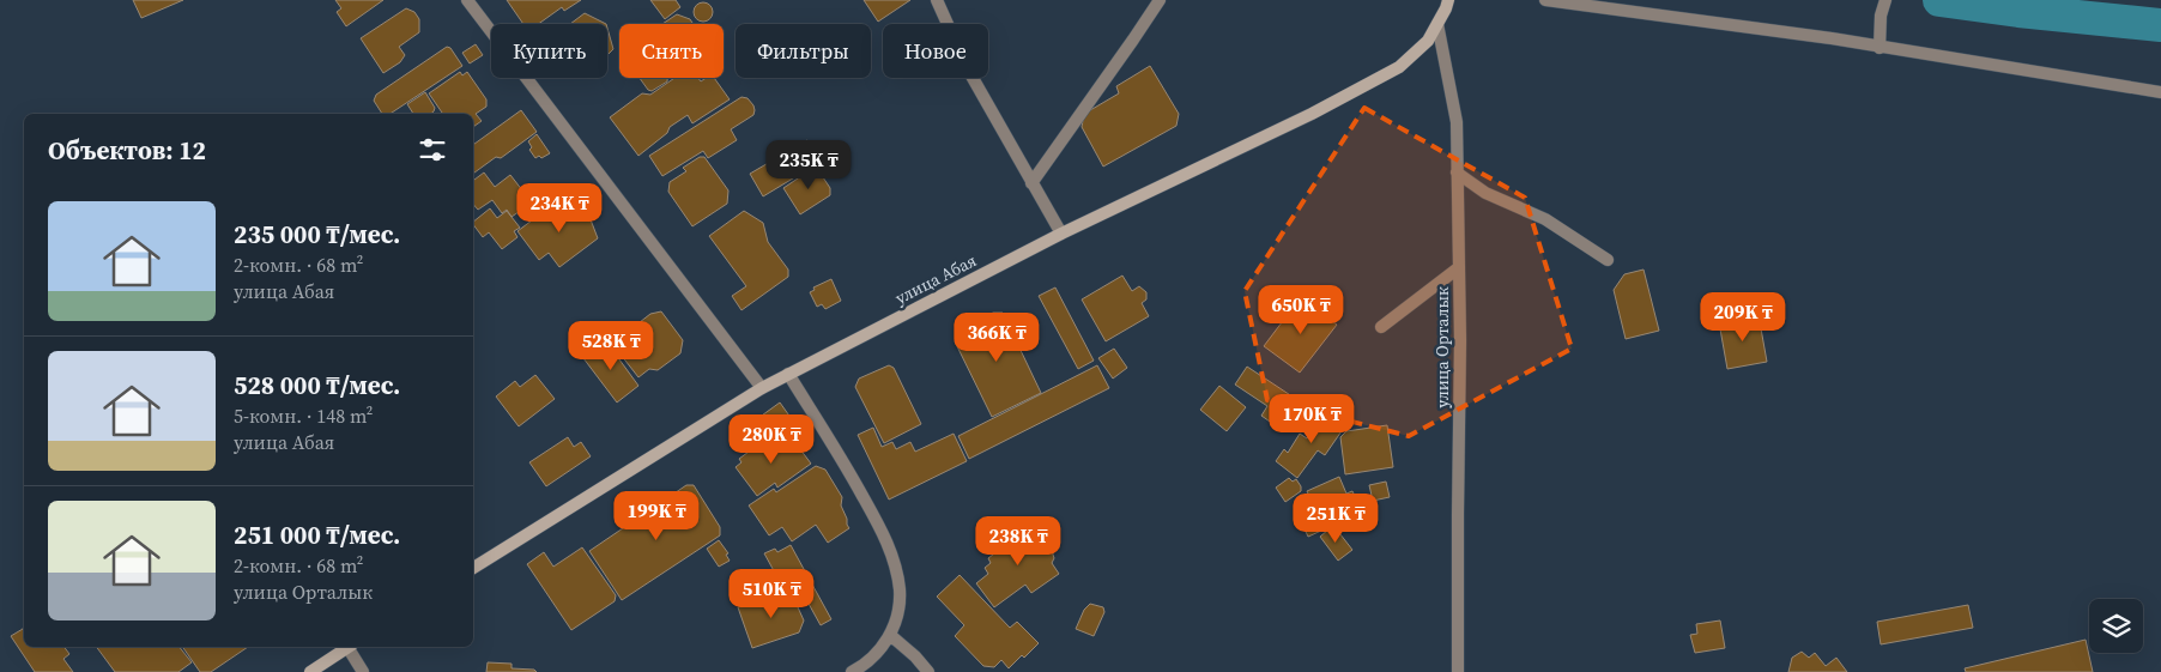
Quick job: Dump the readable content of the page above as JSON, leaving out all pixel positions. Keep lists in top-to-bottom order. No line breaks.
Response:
{"streets":{"main road":["улица Абая"],"street":["улица Орталык"]},"crossings":[["улица Абая","улица Орталык"]],"page":{"chip":["Купить","Снять","Фильтры","Новое"],"heading":"Объектов: 12","price":["235K ₸","234K ₸","650K ₸","209K ₸","366K ₸","528K ₸","170K ₸","280K ₸","199K ₸","251K ₸","238K ₸","510K ₸"],"list":[{"name":"235 000 ₸/мес.","note":"2-комн. · 68 m² · улица Абая"},{"name":"528 000 ₸/мес.","note":"5-комн. · 148 m² · улица Абая"},{"name":"251 000 ₸/мес.","note":"2-комн. · 68 m² · улица Орталык"}]}}
